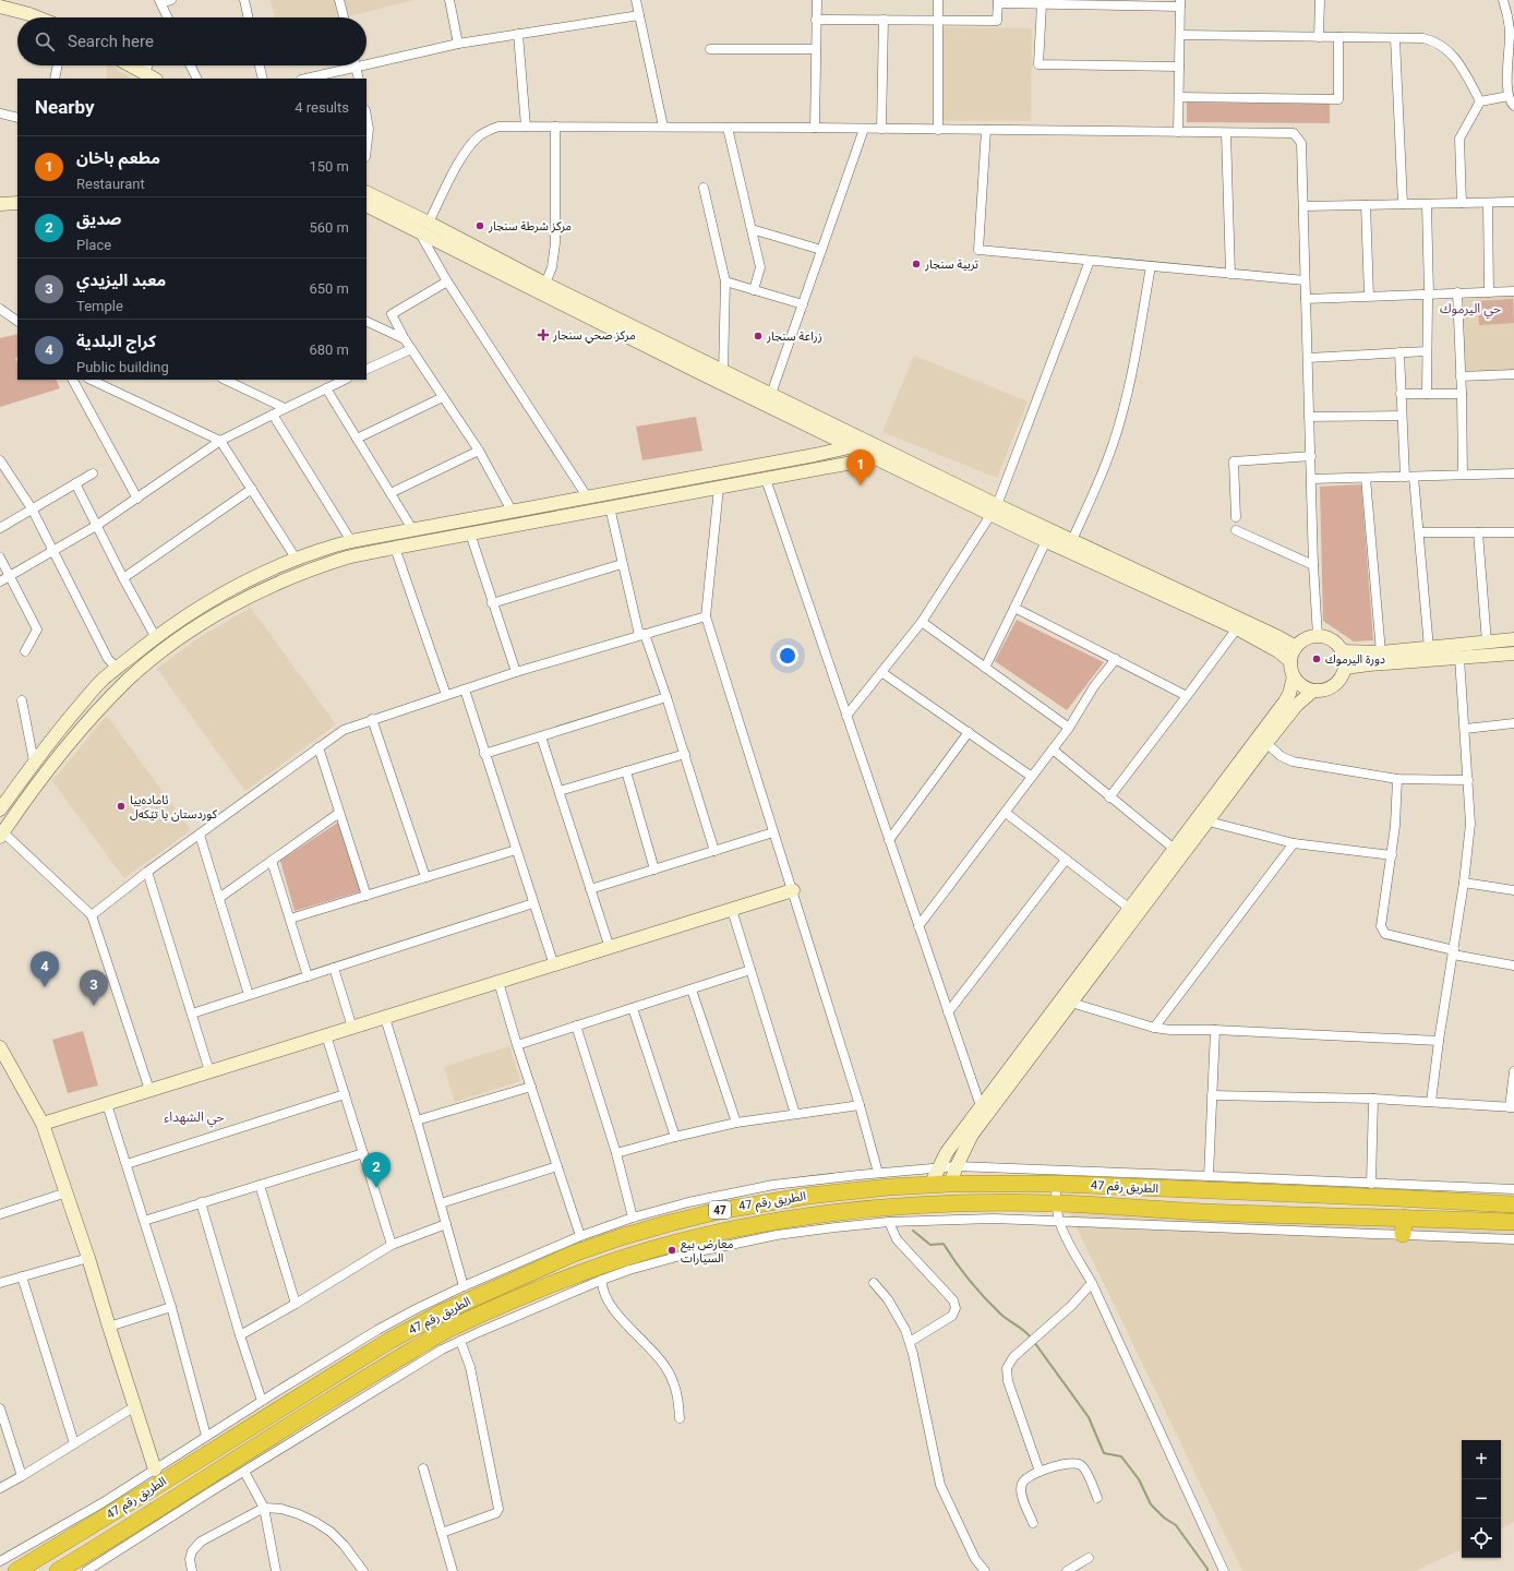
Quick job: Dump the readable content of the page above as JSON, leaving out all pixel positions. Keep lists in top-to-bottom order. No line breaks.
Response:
{"streets":{"highway":["الطريق رقم 47","47"]},"districts":["حي اليرموك","حي الشهداء"],"places":{"other":["مركز شرطة سنجار","تربية سنجار","زراعة سنجار","دورة اليرموك","ئامادەییا کوردستان یا تێکەل","معارض بيع السيارات"],"health":["مركز صحي سنجار"]},"page":{"search":"Search here","heading":["Nearby","4 results"],"list":[{"mark":"1","name":"مطعم باخان","note":"Restaurant","value":"150 m"},{"mark":"2","name":"صديق","note":"Place","value":"560 m"},{"mark":"3","name":"معبد اليزيدي","note":"Temple","value":"650 m"},{"mark":"4","name":"كراج البلدية","note":"Public building","value":"680 m"}],"pins":["1","4","3","2"],"map_buttons":["+","−"]}}
